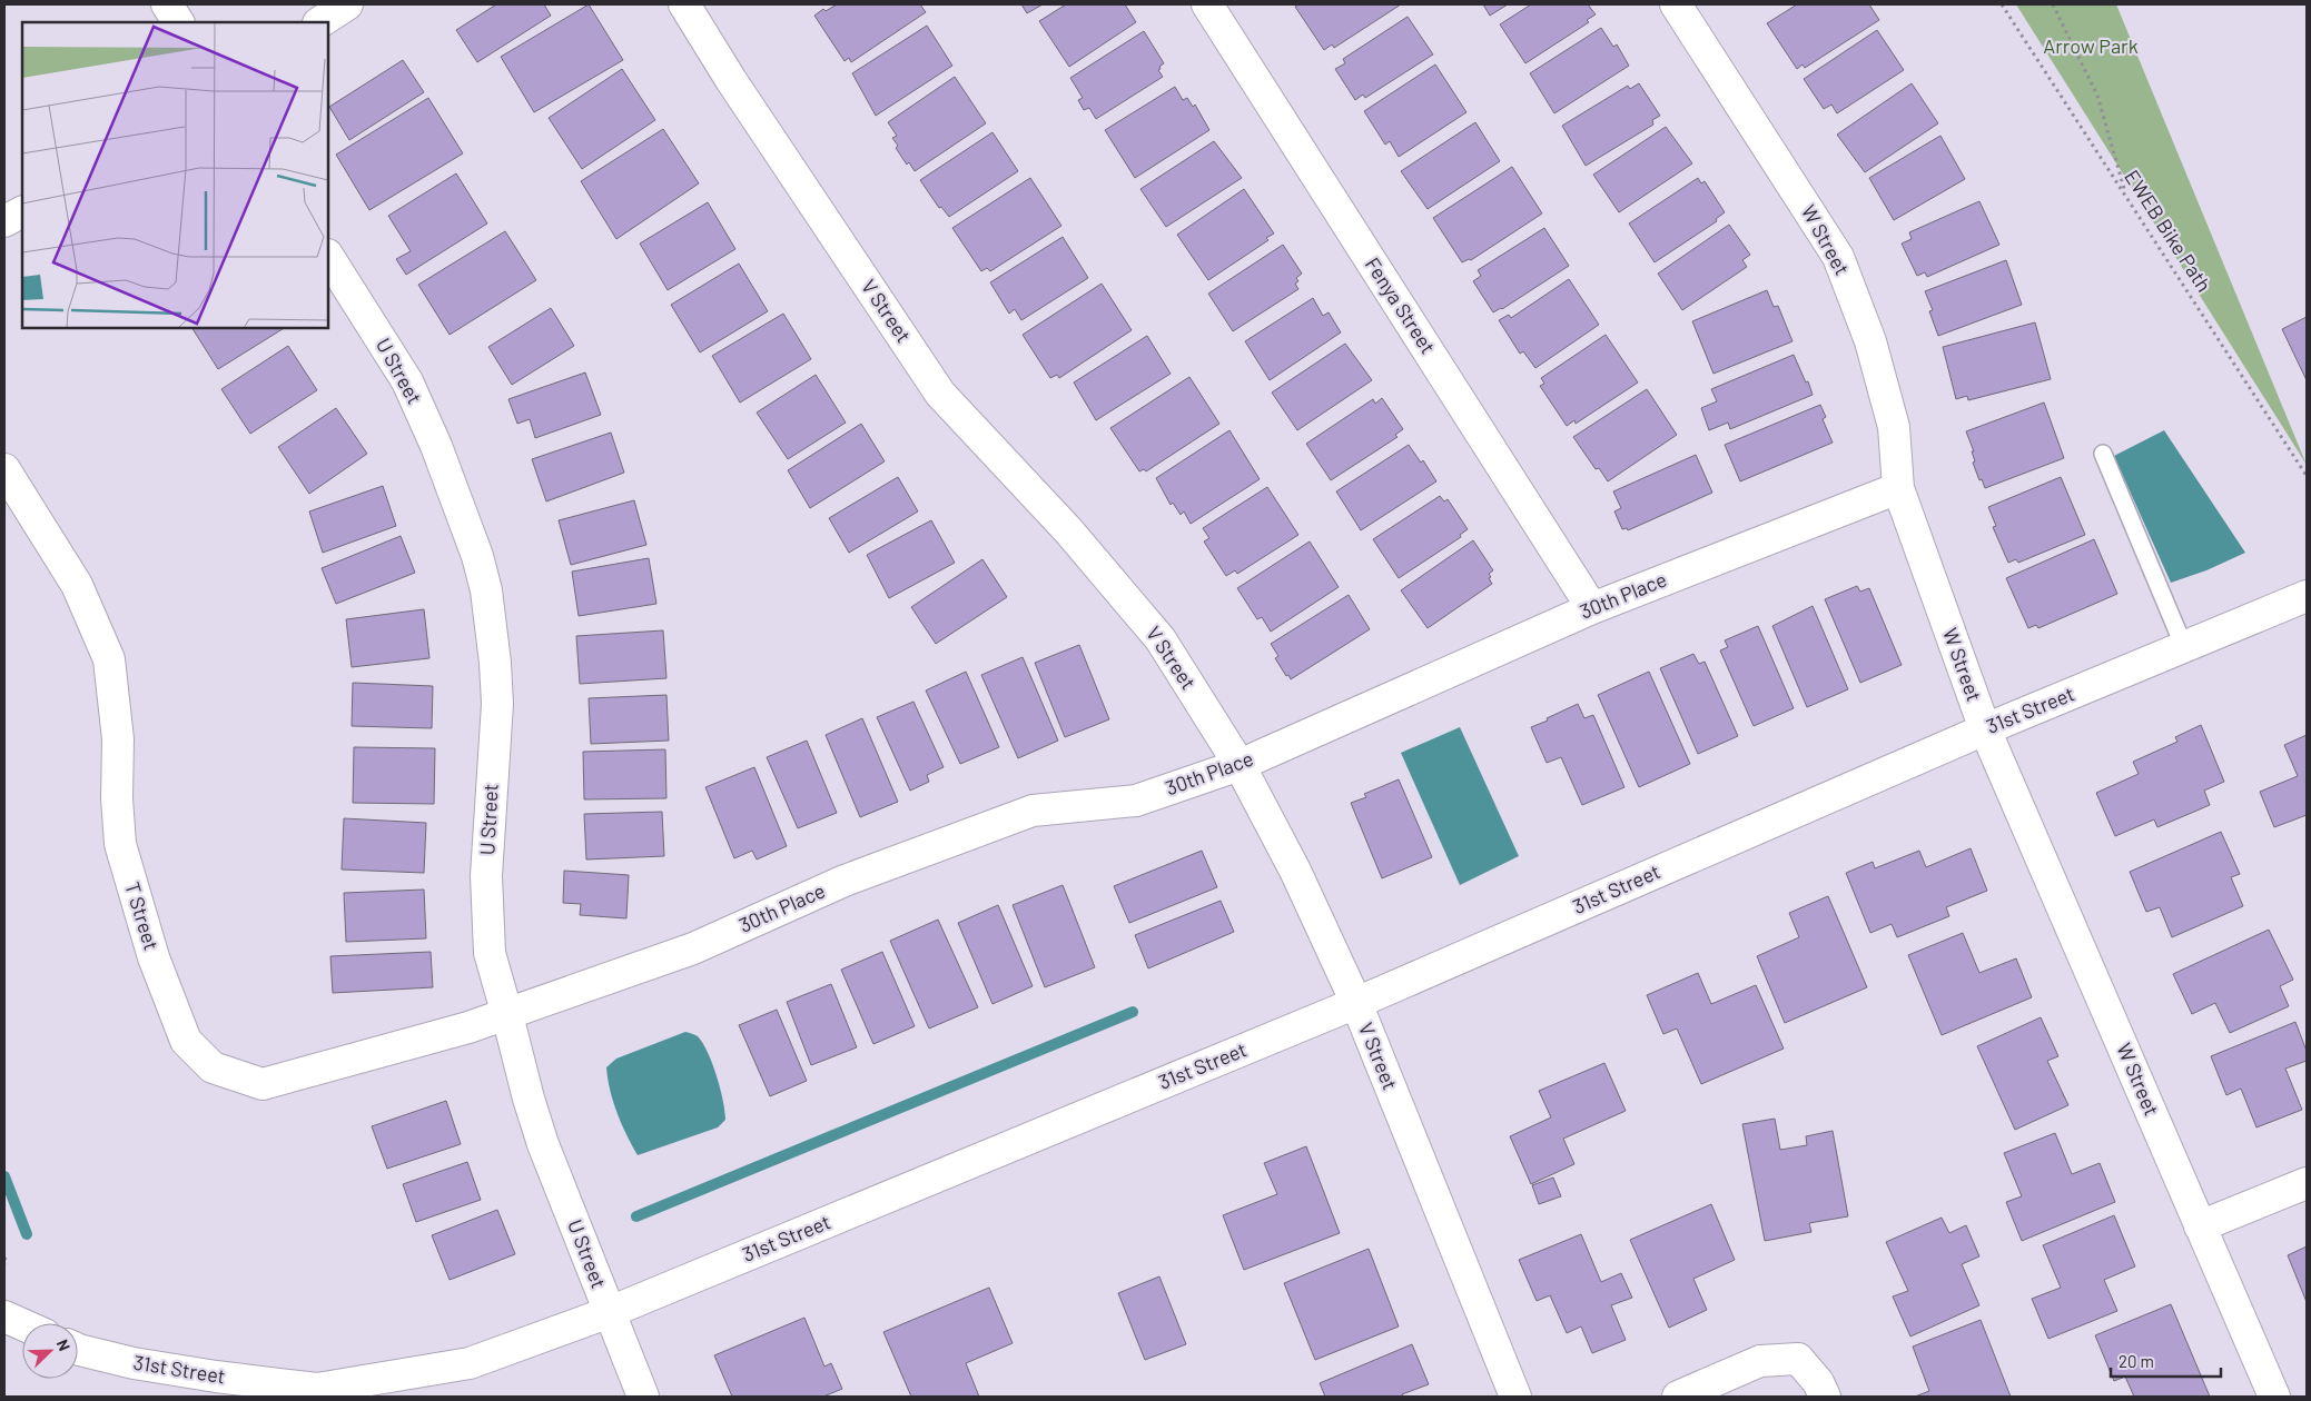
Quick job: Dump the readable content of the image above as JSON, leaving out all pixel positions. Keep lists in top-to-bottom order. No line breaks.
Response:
{"streets":{"street":["W Street","Fenya Street","V Street","U Street","30th Place","31st Street","T Street"],"path":["EWEB Bike Path"]},"crossings":[["W Street","30th Place"],["W Street","31st Street"],["Fenya Street","30th Place"],["V Street","30th Place"],["V Street","31st Street"],["U Street","30th Place"],["U Street","31st Street"],["U Street","T Street"],["30th Place","T Street"]],"parks":["Arrow Park"],"scale_bar":"20 m","north":"top right"}
